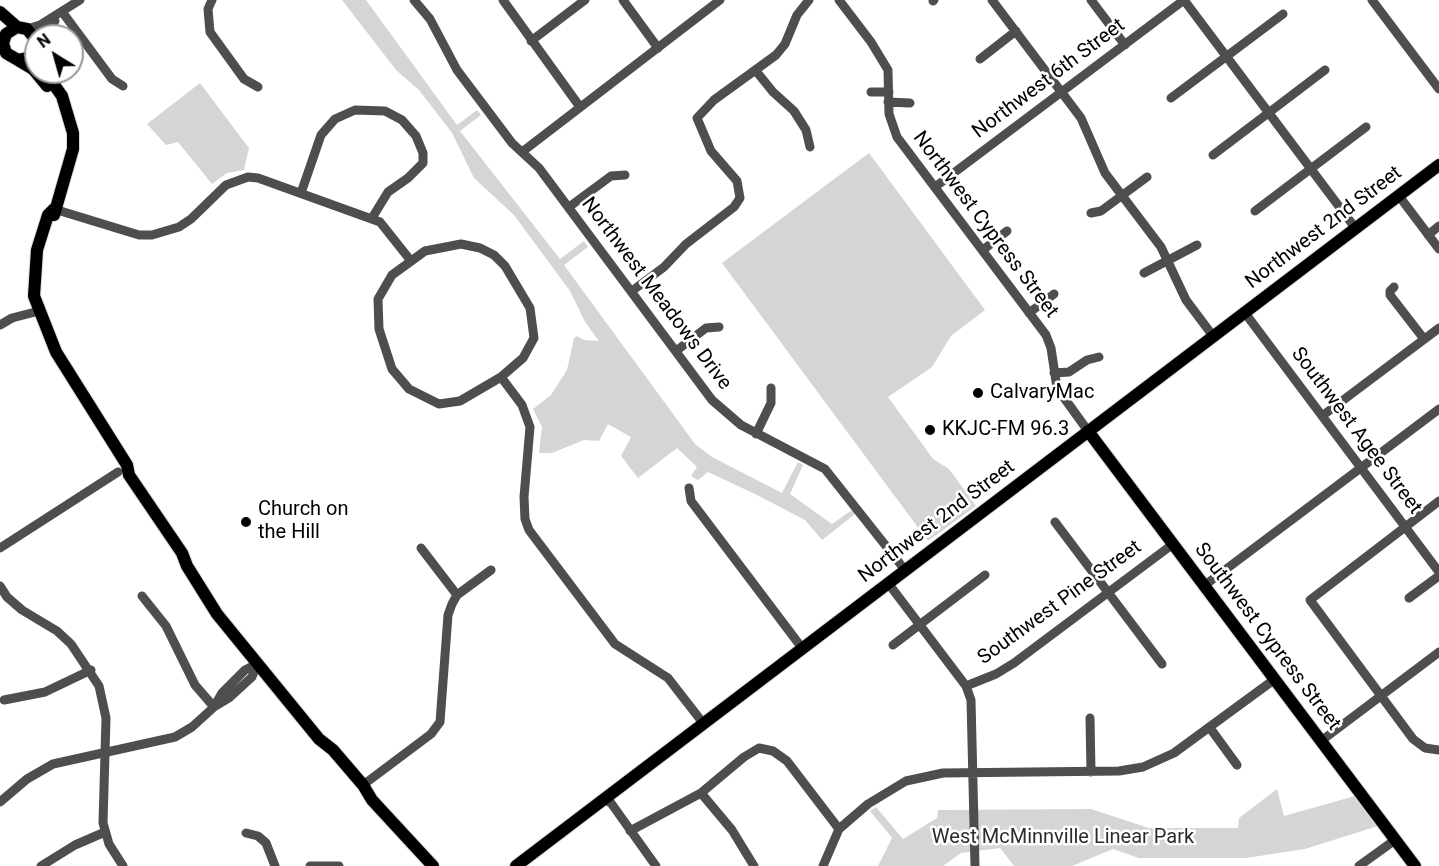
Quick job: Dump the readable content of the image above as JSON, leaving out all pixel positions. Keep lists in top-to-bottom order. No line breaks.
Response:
{"streets":{"main road":["Northwest 2nd Street","Southwest Cypress Street"],"street":["Northwest 6th Street","Northwest Cypress Street","Northwest Meadows Drive","Southwest Agee Street","Southwest Pine Street"]},"crossings":[["Northwest 6th Street","Northwest Cypress Street"],["Northwest Cypress Street","Northwest 2nd Street"],["Northwest Cypress Street","Southwest Cypress Street"],["Northwest 2nd Street","Northwest Meadows Drive"],["Northwest 2nd Street","Southwest Agee Street"],["Northwest 2nd Street","Southwest Cypress Street"],["Southwest Pine Street","Southwest Cypress Street"]],"parks":["West McMinnville Linear Park"],"places":["CalvaryMac","KKJC-FM 96.3","Church on the Hill"],"north":"top left"}
